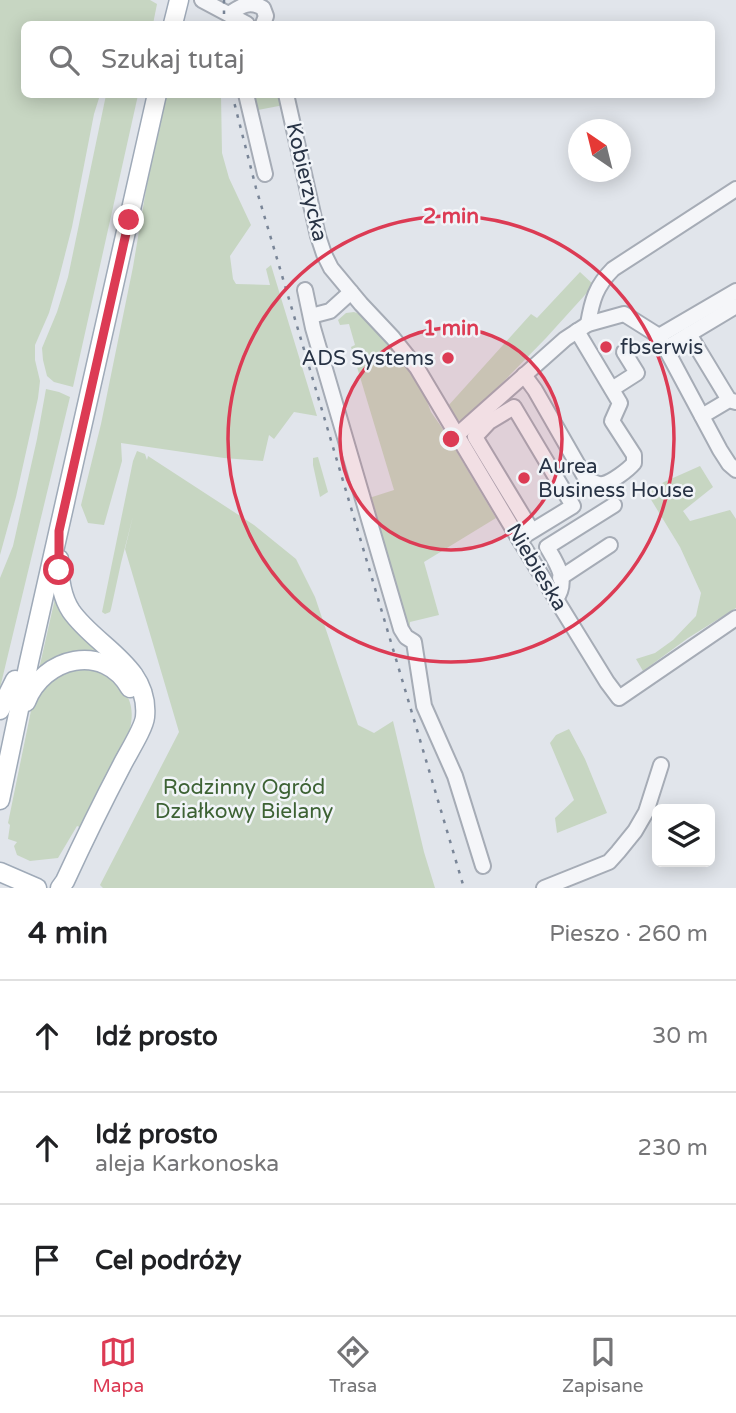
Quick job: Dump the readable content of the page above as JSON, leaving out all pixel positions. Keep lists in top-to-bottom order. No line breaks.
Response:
{"streets":{"street":["Kobierzycka","Niebieska"]},"crossings":[["Kobierzycka","Niebieska"]],"parks":["Rodzinny Ogród Działkowy Bielany"],"places":["fbserwis","ADS Systems","Aurea Business House"],"north":"top left","page":{"search":"Szukaj tutaj","heading":["4 min","Pieszo · 260 m"],"list":[["Idź prosto","30 m"],["Idź prosto","aleja Karkonoska","230 m"],"Cel podróży"],"nav":["Mapa","Trasa","Zapisane"]},"rings":["2 min","1 min"]}
